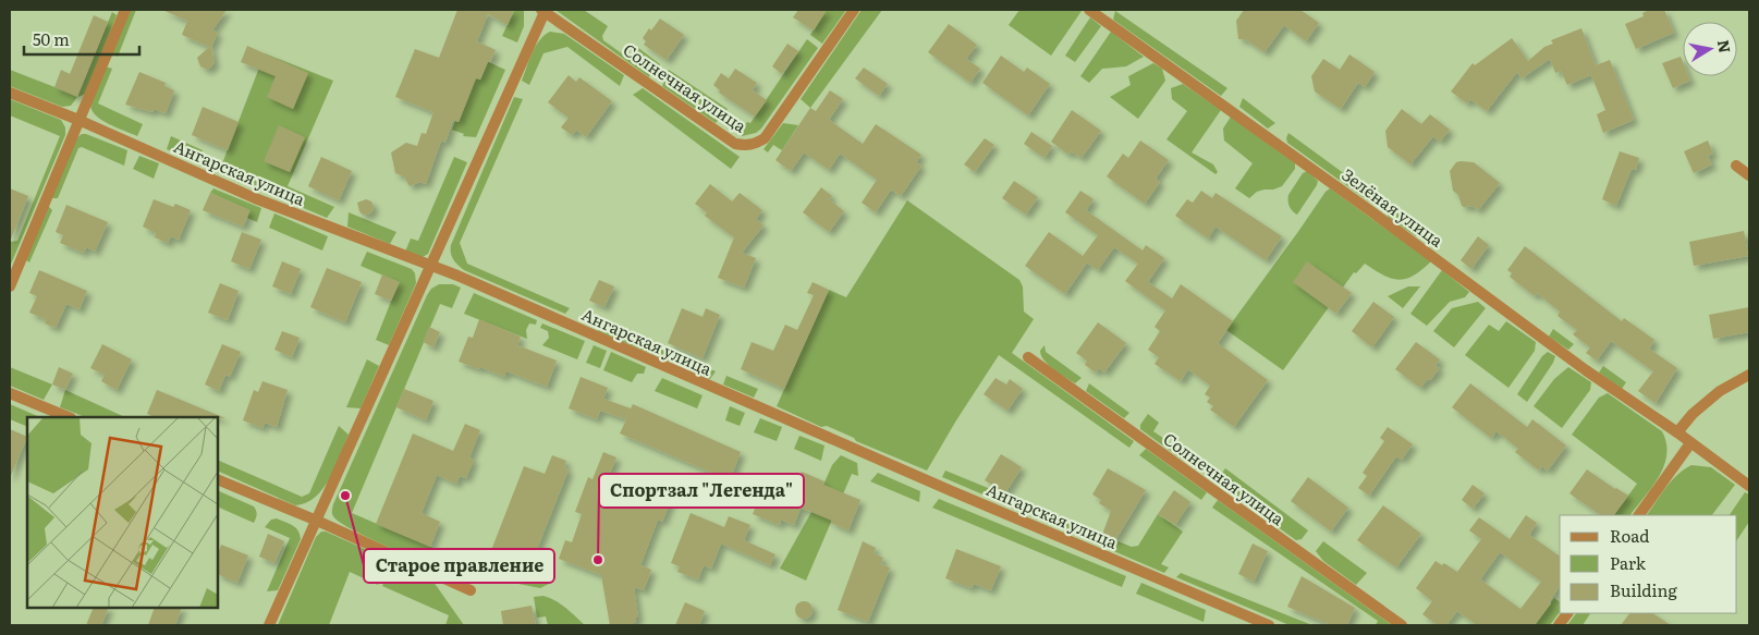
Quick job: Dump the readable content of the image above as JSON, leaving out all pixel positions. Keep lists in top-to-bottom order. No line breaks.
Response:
{"streets":{"street":["Солнечная улица","Ангарская улица","Зелёная улица"]},"places":["Старое правление","Спортзал \"Легенда\""],"legend":["Road","Park","Building"],"scale_bar":"50 m","north":"right"}
